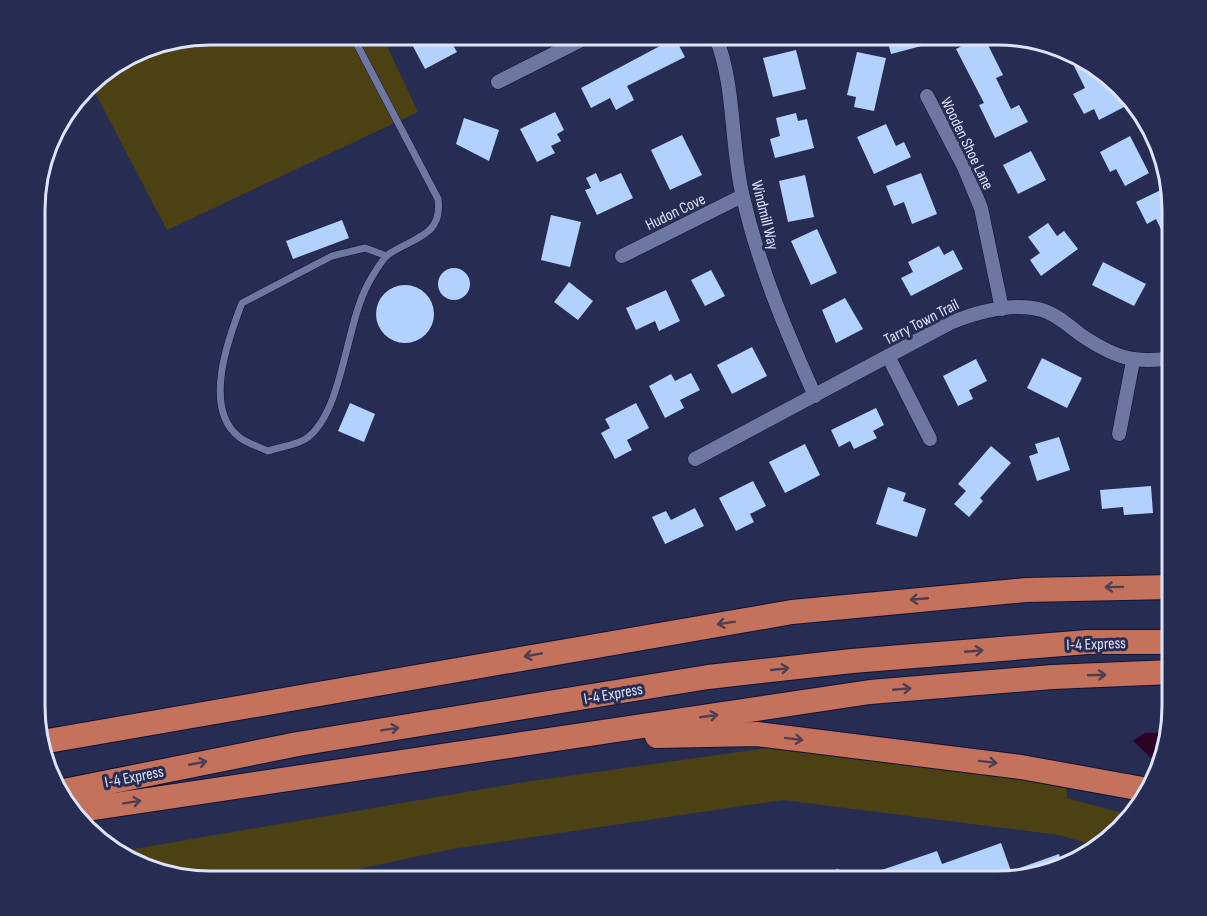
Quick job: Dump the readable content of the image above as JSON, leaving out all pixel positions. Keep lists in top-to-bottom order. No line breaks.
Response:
{"streets":{"highway":["I-4 Express"],"street":["Wooden Shoe Lane","Hudon Cove","Windmill Way","Tarry Town Trail"]},"crossings":[["Wooden Shoe Lane","Tarry Town Trail"],["Hudon Cove","Windmill Way"],["Windmill Way","Tarry Town Trail"]]}
